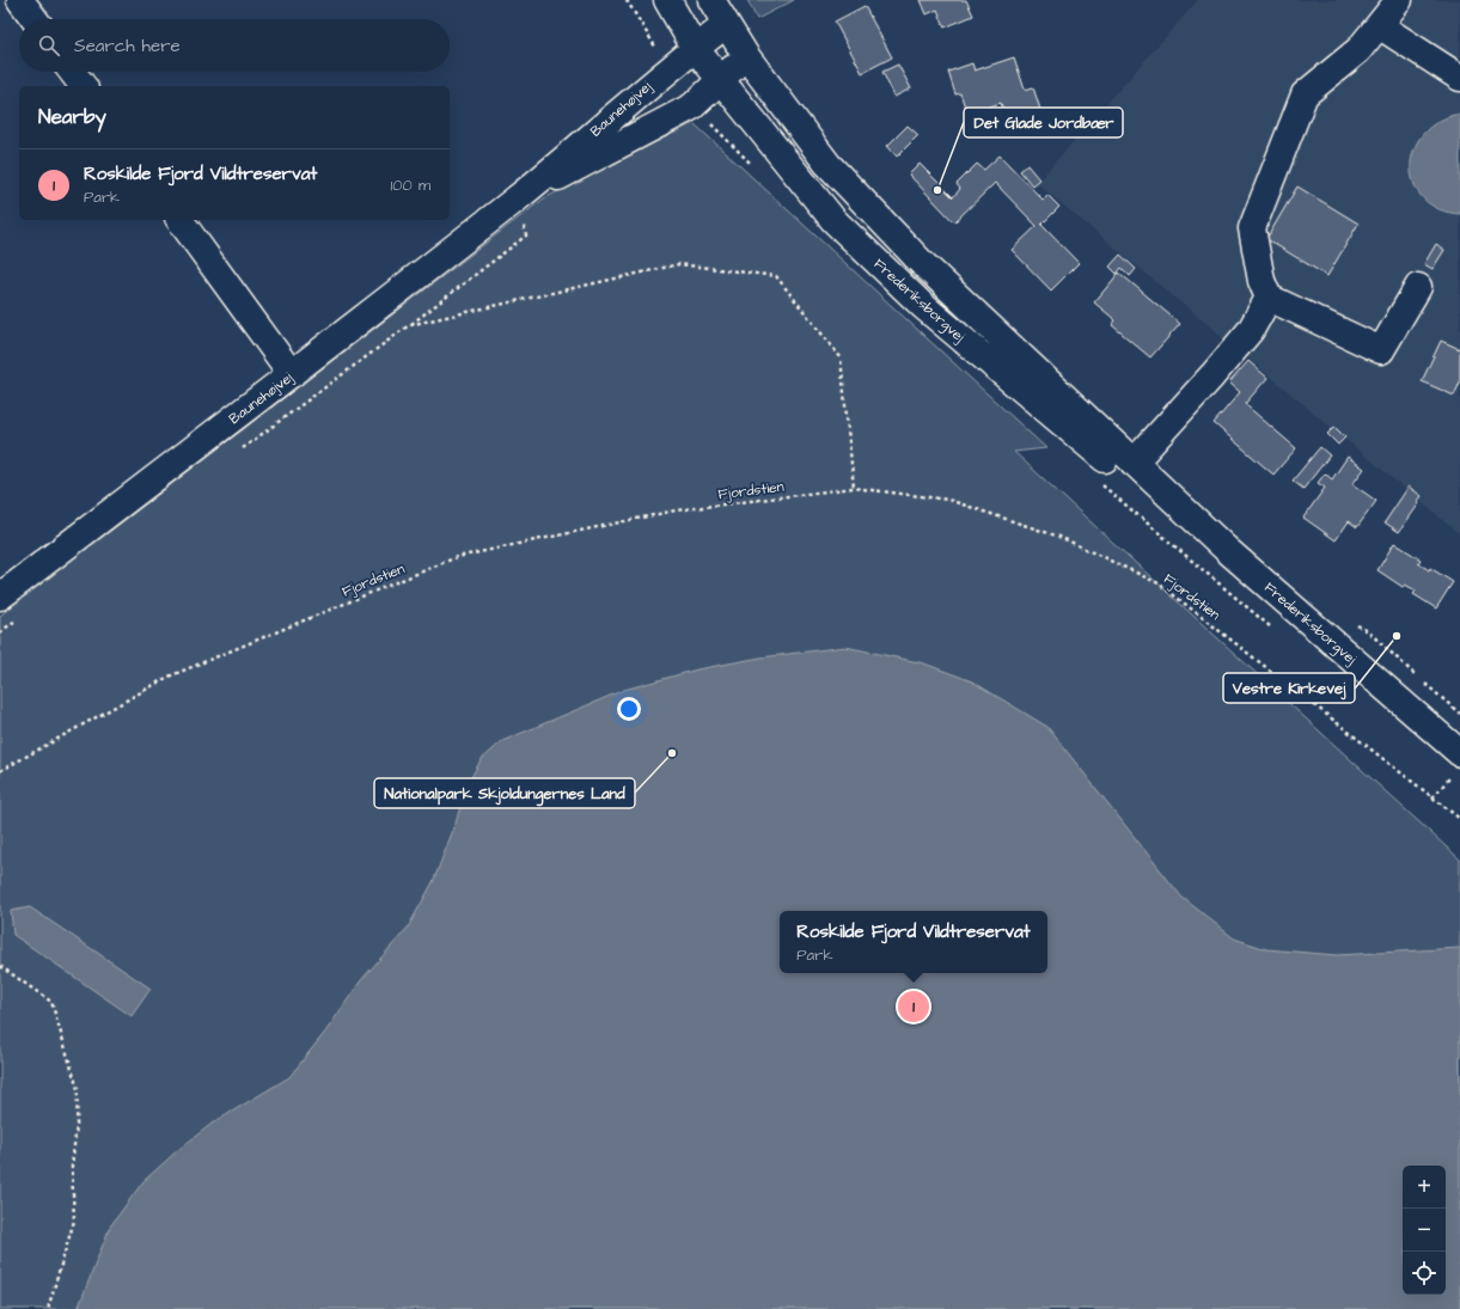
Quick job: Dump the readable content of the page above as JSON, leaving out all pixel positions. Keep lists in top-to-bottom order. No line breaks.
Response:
{"streets":{"street":["Baunehøjvej","Frederiksborgvej"],"path":["Fjordstien"]},"crossings":[["Baunehøjvej","Frederiksborgvej"]],"places":["Det Glade Jordbær","Vestre Kirkevej","Nationalpark Skjoldungernes Land"],"page":{"search":"Search here","heading":"Nearby","list":[{"mark":"1","name":"Roskilde Fjord Vildtreservat","note":"Park","value":"100 m"}],"popup":["Roskilde Fjord Vildtreservat","Park"],"pins":"1","map_buttons":["+","−"]}}
